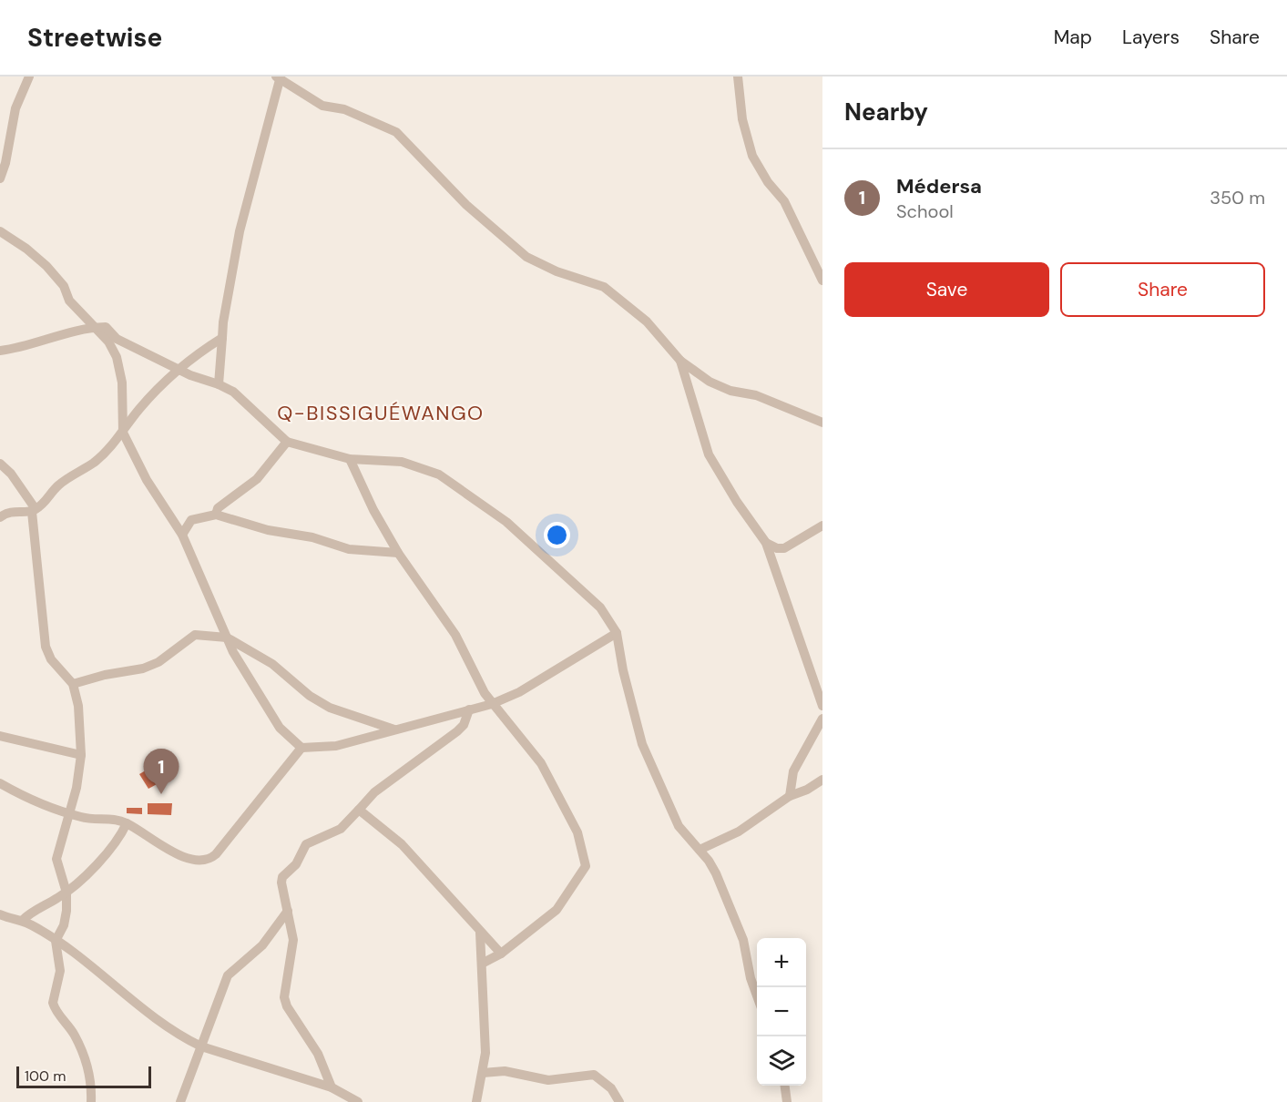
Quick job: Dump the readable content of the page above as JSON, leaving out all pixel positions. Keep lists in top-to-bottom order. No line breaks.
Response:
{"districts":["Q-BISSIGUÉWANGO"],"scale_bar":"100 m","page":{"header":"Streetwise","nav":["Map","Layers","Share"],"heading":"Nearby","list":[{"mark":"1","name":"Médersa","note":"School","value":"350 m"}],"buttons":["Save","Share"],"pins":"1","map_buttons":["+","−"],"scale":"100 m"}}
